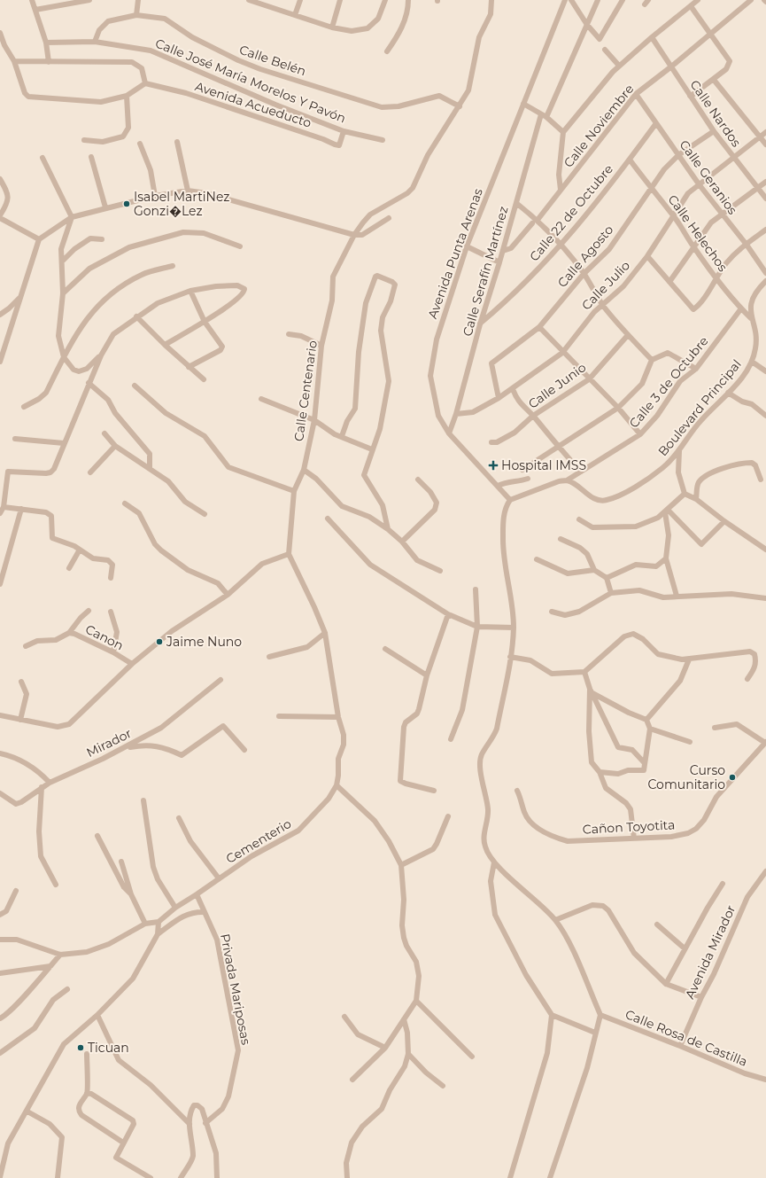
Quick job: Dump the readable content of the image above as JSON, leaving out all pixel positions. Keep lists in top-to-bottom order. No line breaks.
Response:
{"streets":{"street":["Calle Belén","Calle José María Morelos Y Pavón","Avenida Acueducto","Calle Nardos","Calle Noviembre","Calle Geranios","Calle 22 de Octubre","Calle Helechos","Avenida Punta Arenas","Calle Agosto","Calle Serafín Martínez","Calle Julio","Calle 3 de Octubre","Calle Junio","Calle Centenario","Boulevard Principal","Canon","Mirador","Cañon Toyotita","Cementerio","Avenida Mirador","Privada Mariposas","Calle Rosa de Castilla"]},"crossings":[["Calle Belén","Calle José María Morelos Y Pavón"],["Calle Belén","Calle Centenario"],["Calle José María Morelos Y Pavón","Avenida Acueducto"],["Calle Nardos","Calle Noviembre"],["Calle Nardos","Calle Agosto"],["Calle Nardos","Calle Julio"],["Calle Noviembre","Calle Geranios"],["Calle Geranios","Calle 22 de Octubre"],["Calle Geranios","Calle Agosto"],["Calle Geranios","Calle Julio"],["Calle 22 de Octubre","Calle Helechos"],["Calle 22 de Octubre","Calle Serafín Martínez"],["Calle Helechos","Calle Agosto"],["Calle Helechos","Calle Julio"],["Calle Helechos","Calle 3 de Octubre"],["Calle Helechos","Boulevard Principal"],["Avenida Punta Arenas","Calle Serafín Martínez"],["Calle Agosto","Calle Julio"],["Calle Serafín Martínez","Calle Julio"],["Calle 3 de Octubre","Boulevard Principal"],["Calle Centenario","Cementerio"],["Cementerio","Privada Mariposas"],["Avenida Mirador","Calle Rosa de Castilla"]],"places":{"other":["Isabel MartiNez Gonzi�Lez","Jaime Nuno","Curso Comunitario","Ticuan"],"health":["Hospital IMSS"]}}
